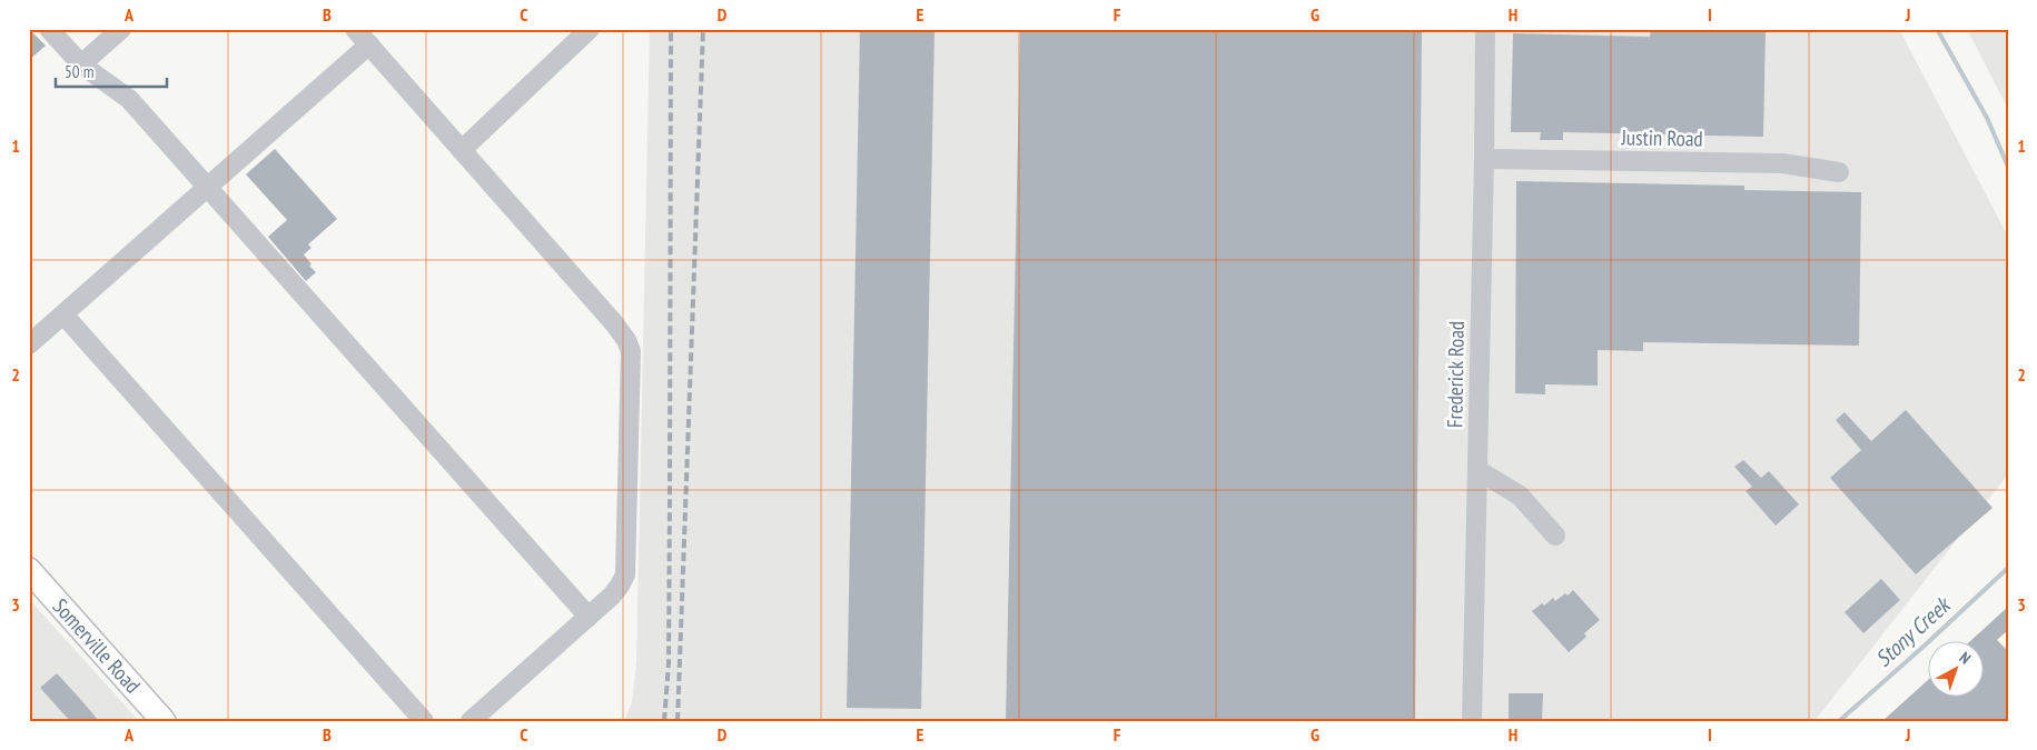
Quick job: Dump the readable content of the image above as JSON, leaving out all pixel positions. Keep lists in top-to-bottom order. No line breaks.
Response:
{"streets":{"main road":["Somerville Road"],"street":["Justin Road","Frederick Road"]},"crossings":[["Justin Road","Frederick Road"]],"water":["Stony Creek"],"scale_bar":"50 m","north":"top right","grid":{"columns":["A","B","C","D","E","F","G","H","I","J"],"rows":["1","2","3"]}}
